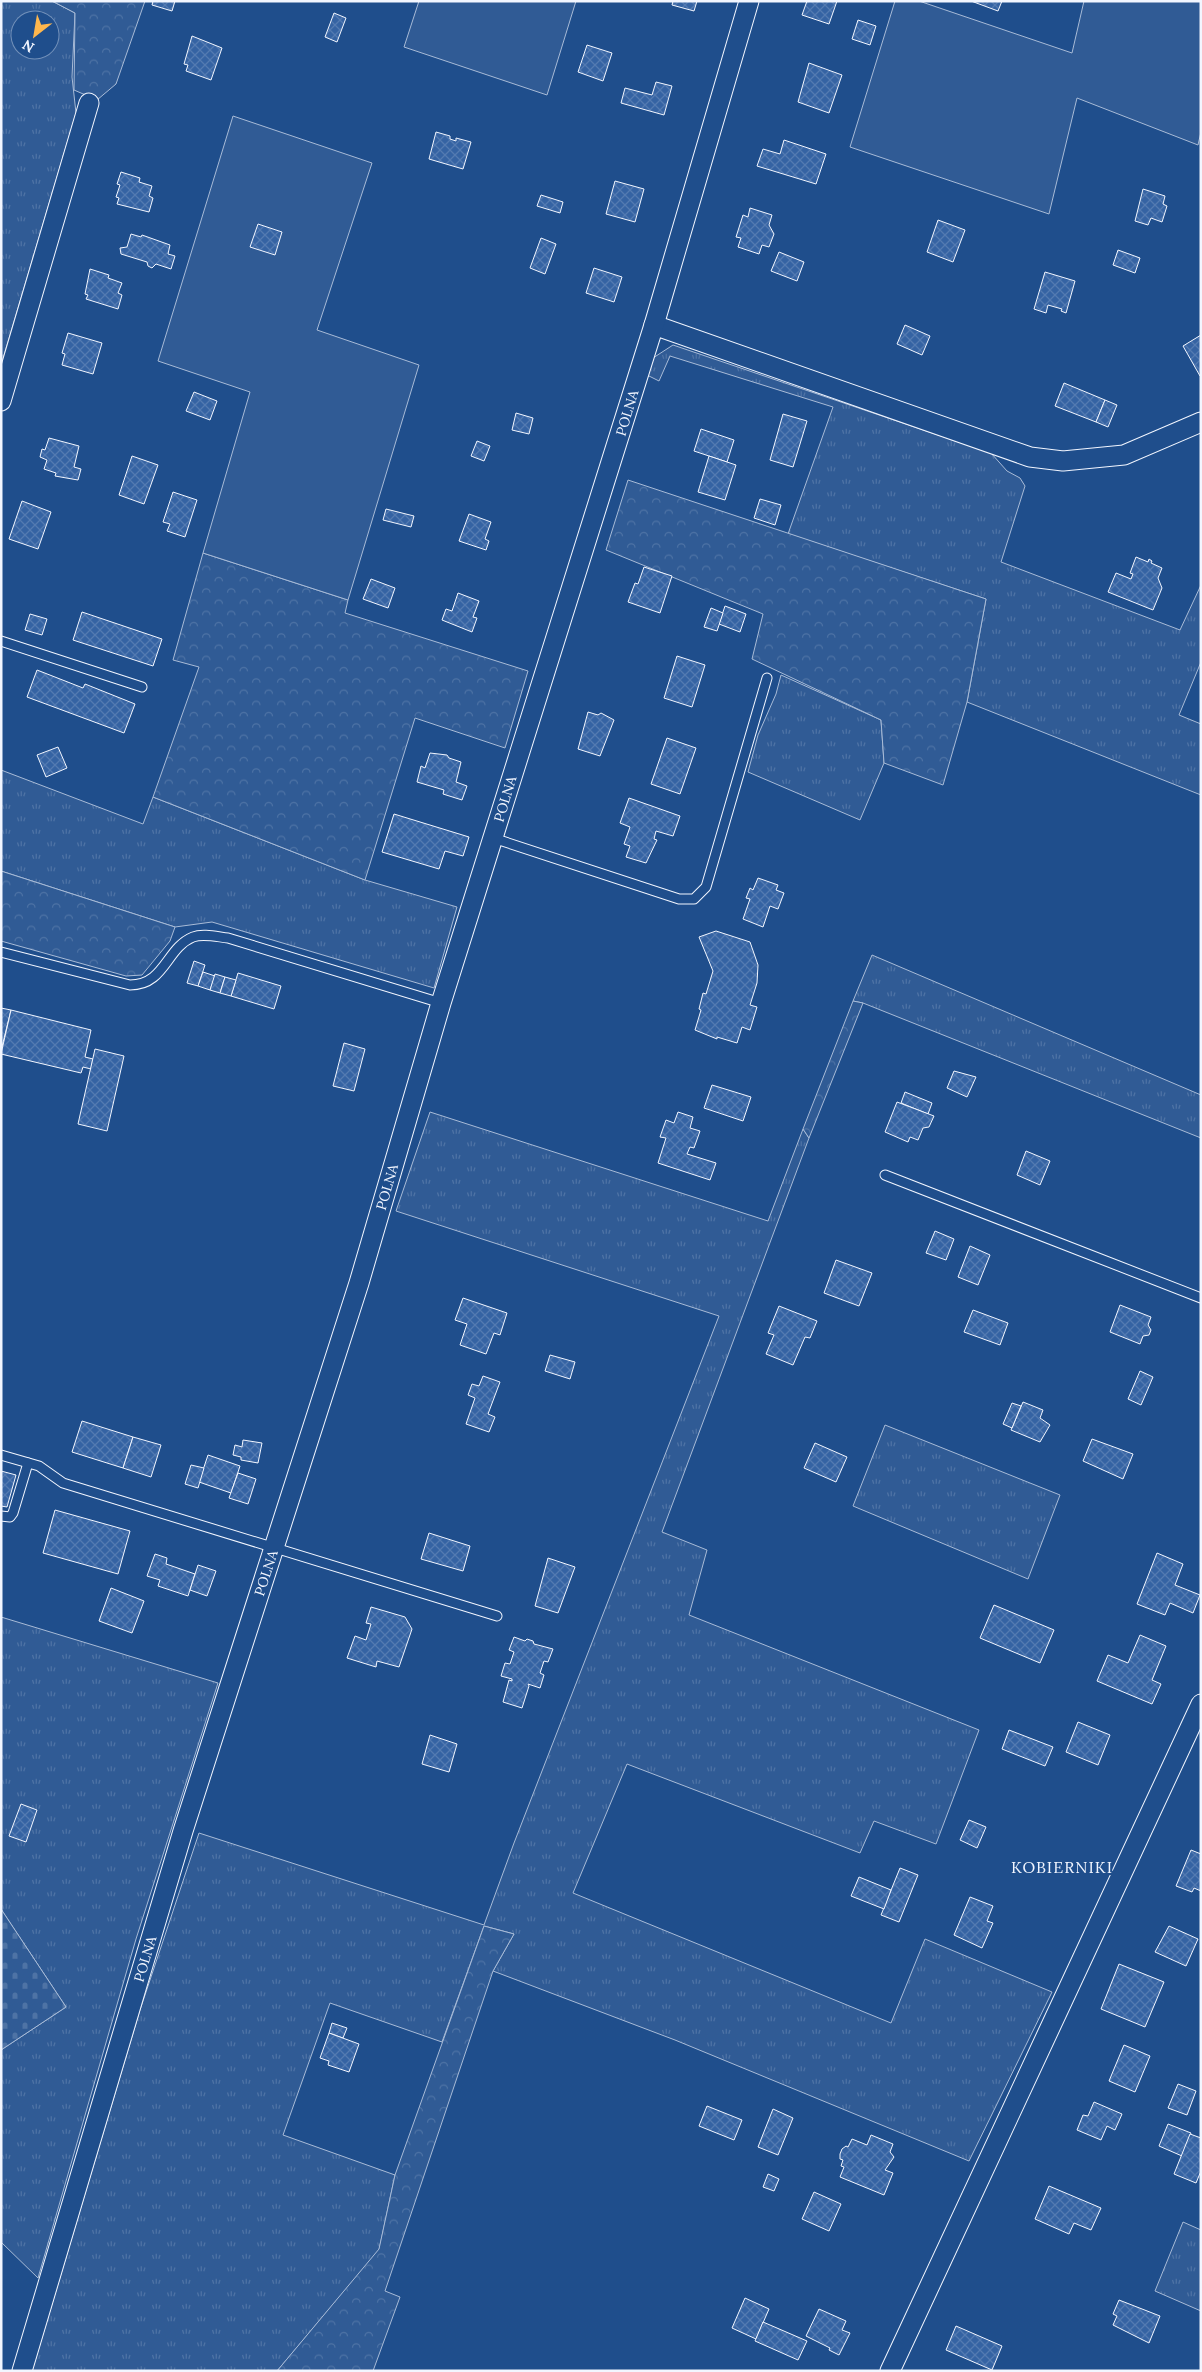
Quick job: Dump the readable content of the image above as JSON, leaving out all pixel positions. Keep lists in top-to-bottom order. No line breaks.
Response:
{"streets":{"street":["POLNA"]},"districts":["KOBIERNIKI"],"north":"bottom left"}
